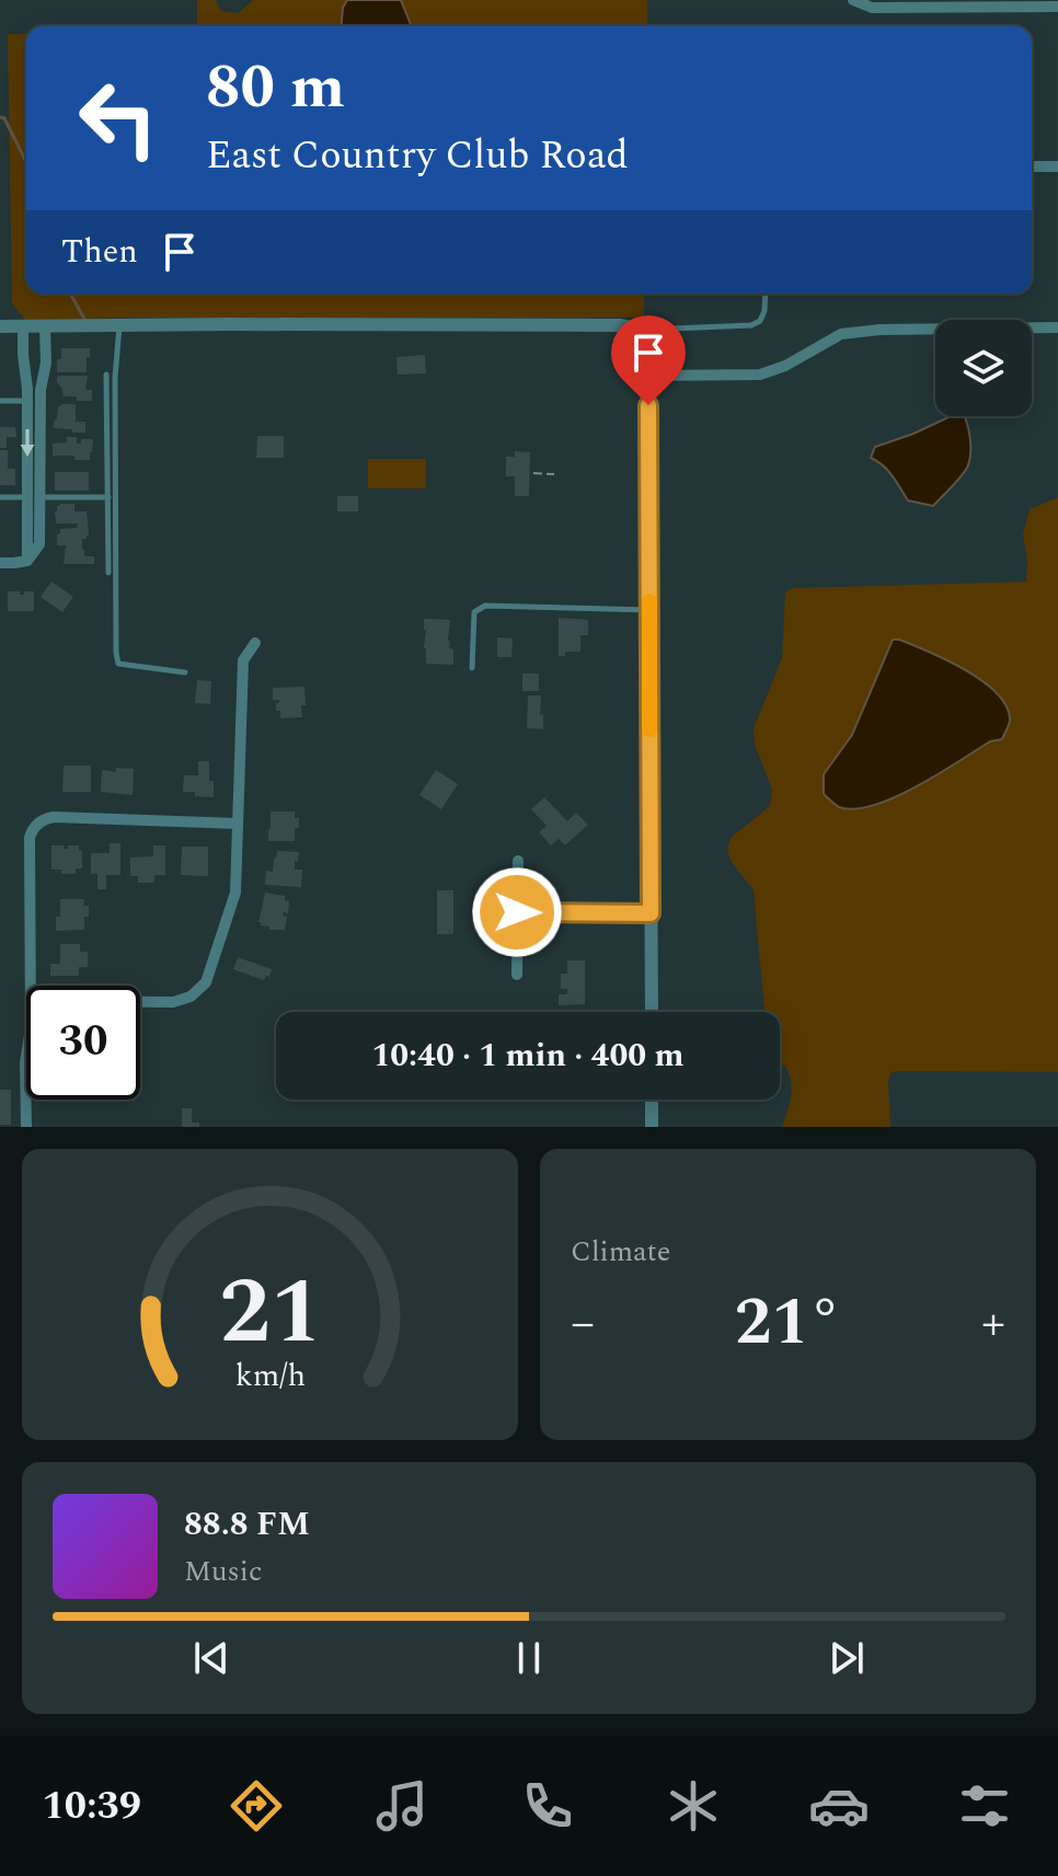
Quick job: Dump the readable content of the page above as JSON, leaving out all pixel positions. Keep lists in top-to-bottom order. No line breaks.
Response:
{"page":{"turn":["80 m","East Country Club Road"],"then":"Then","limit":"30","trip":"10:40 · 1 min · 400 m","tile":"Climate","heat":["−","21°","+"],"song":["88.8 FM","Music"],"tabs":"10:39","gauge":["21","km/h"]}}
